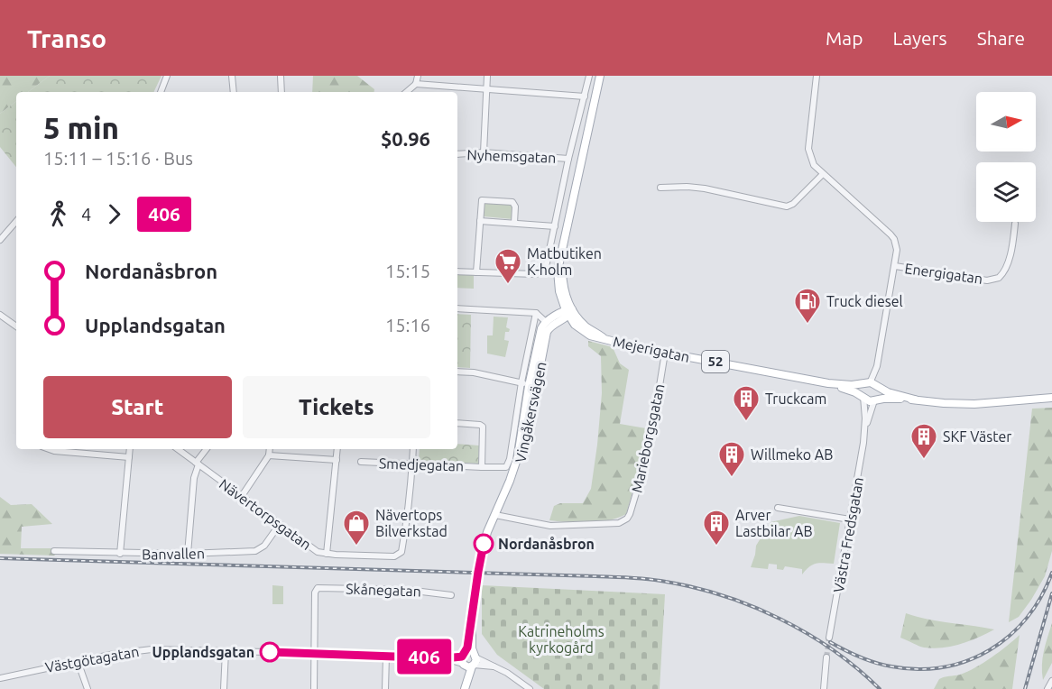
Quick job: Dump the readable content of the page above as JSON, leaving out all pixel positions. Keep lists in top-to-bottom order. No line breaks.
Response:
{"streets":{"main road":["Mejerigatan","52","Vingåkersvägen"],"street":["Nyhemsgatan","Energigatan","Marieborgsgatan","Smedjegatan","Nävertorpsgatan","Västra Fredsgatan","Banvallen","Skånegatan","Västgötagatan"]},"crossings":[["Mejerigatan","52"],["Mejerigatan","Marieborgsgatan"],["Mejerigatan","Västra Fredsgatan"],["52","Västra Fredsgatan"],["Vingåkersvägen","Marieborgsgatan"],["Vingåkersvägen","Smedjegatan"],["Vingåkersvägen","Västgötagatan"],["Smedjegatan","Nävertorpsgatan"],["Nävertorpsgatan","Banvallen"],["Skånegatan","Västgötagatan"]],"parks":["Katrineholms kyrkogård"],"places":{"supermarket":["Matbutiken K-holm"],"fuel station":["Truck diesel"],"building":["Truckcam","SKF Väster","Willmeko AB","Arver Lastbilar AB"],"other":["Nordanåsbron","Upplandsgatan"],"shop":["Nävertops Bilverkstad"]},"lines":["bus line 406"],"north":"right","page":{"header":"Transo","nav":["Map","Layers","Share"],"on_map":"406","heading":["5 min","15:11 – 15:16 · Bus","$0.96"],"legs":["4","406"],"list":[{"name":"Nordanåsbron","value":"15:15"},{"name":"Upplandsgatan","value":"15:16"}],"buttons":["Start","Tickets"]}}
